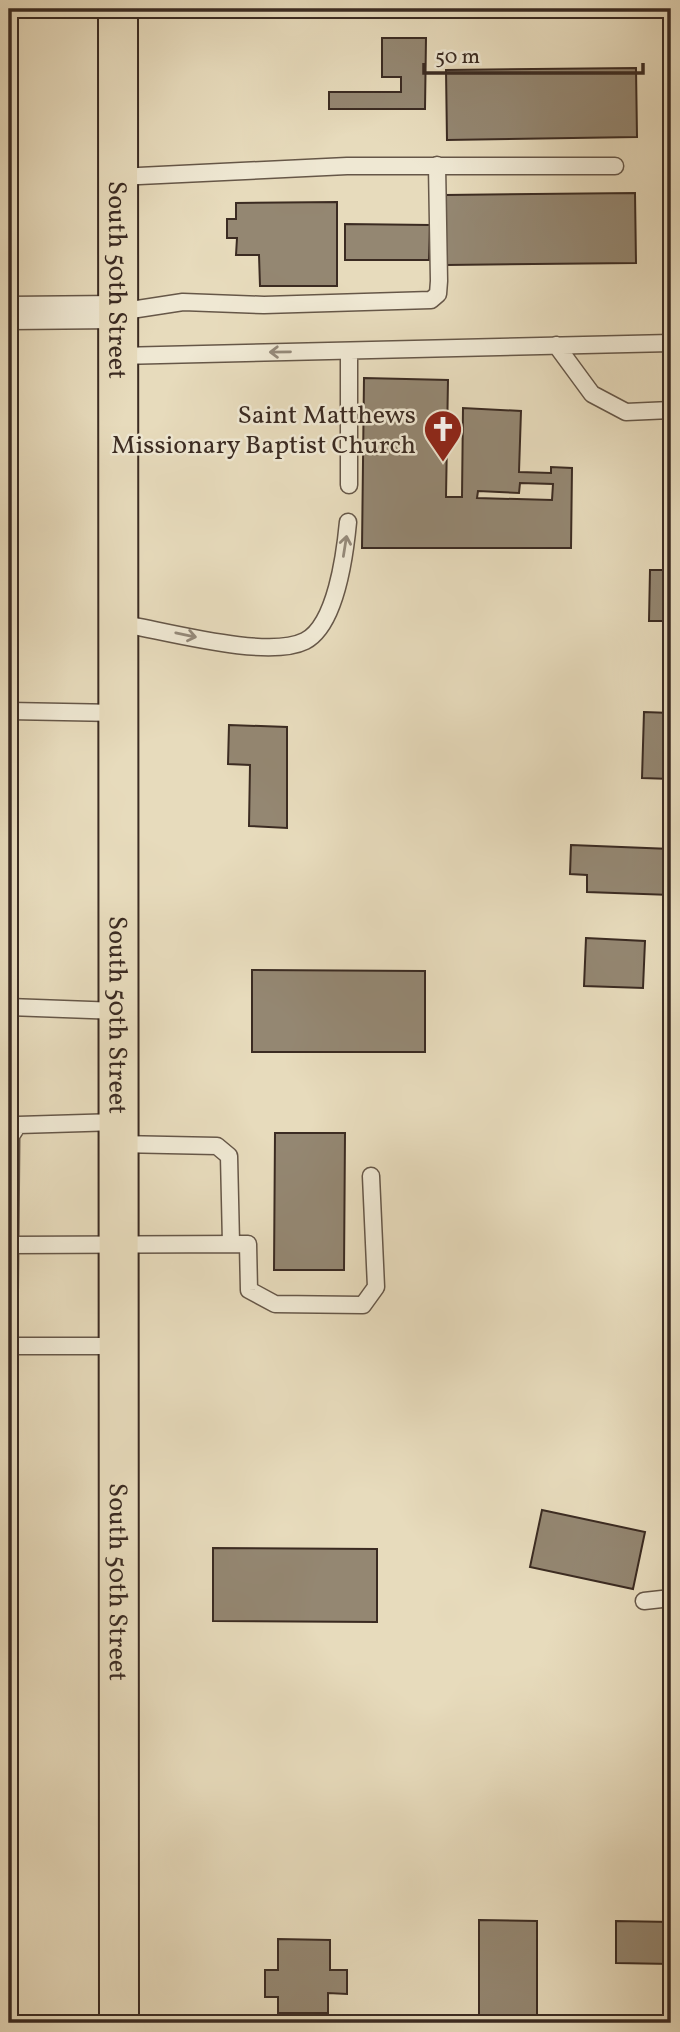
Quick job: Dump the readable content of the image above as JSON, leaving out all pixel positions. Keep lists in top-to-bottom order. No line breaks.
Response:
{"streets":{"main road":["South 50th Street"]},"places":{"church":["Saint Matthews Missionary Baptist Church"]},"scale_bar":"50 m"}
